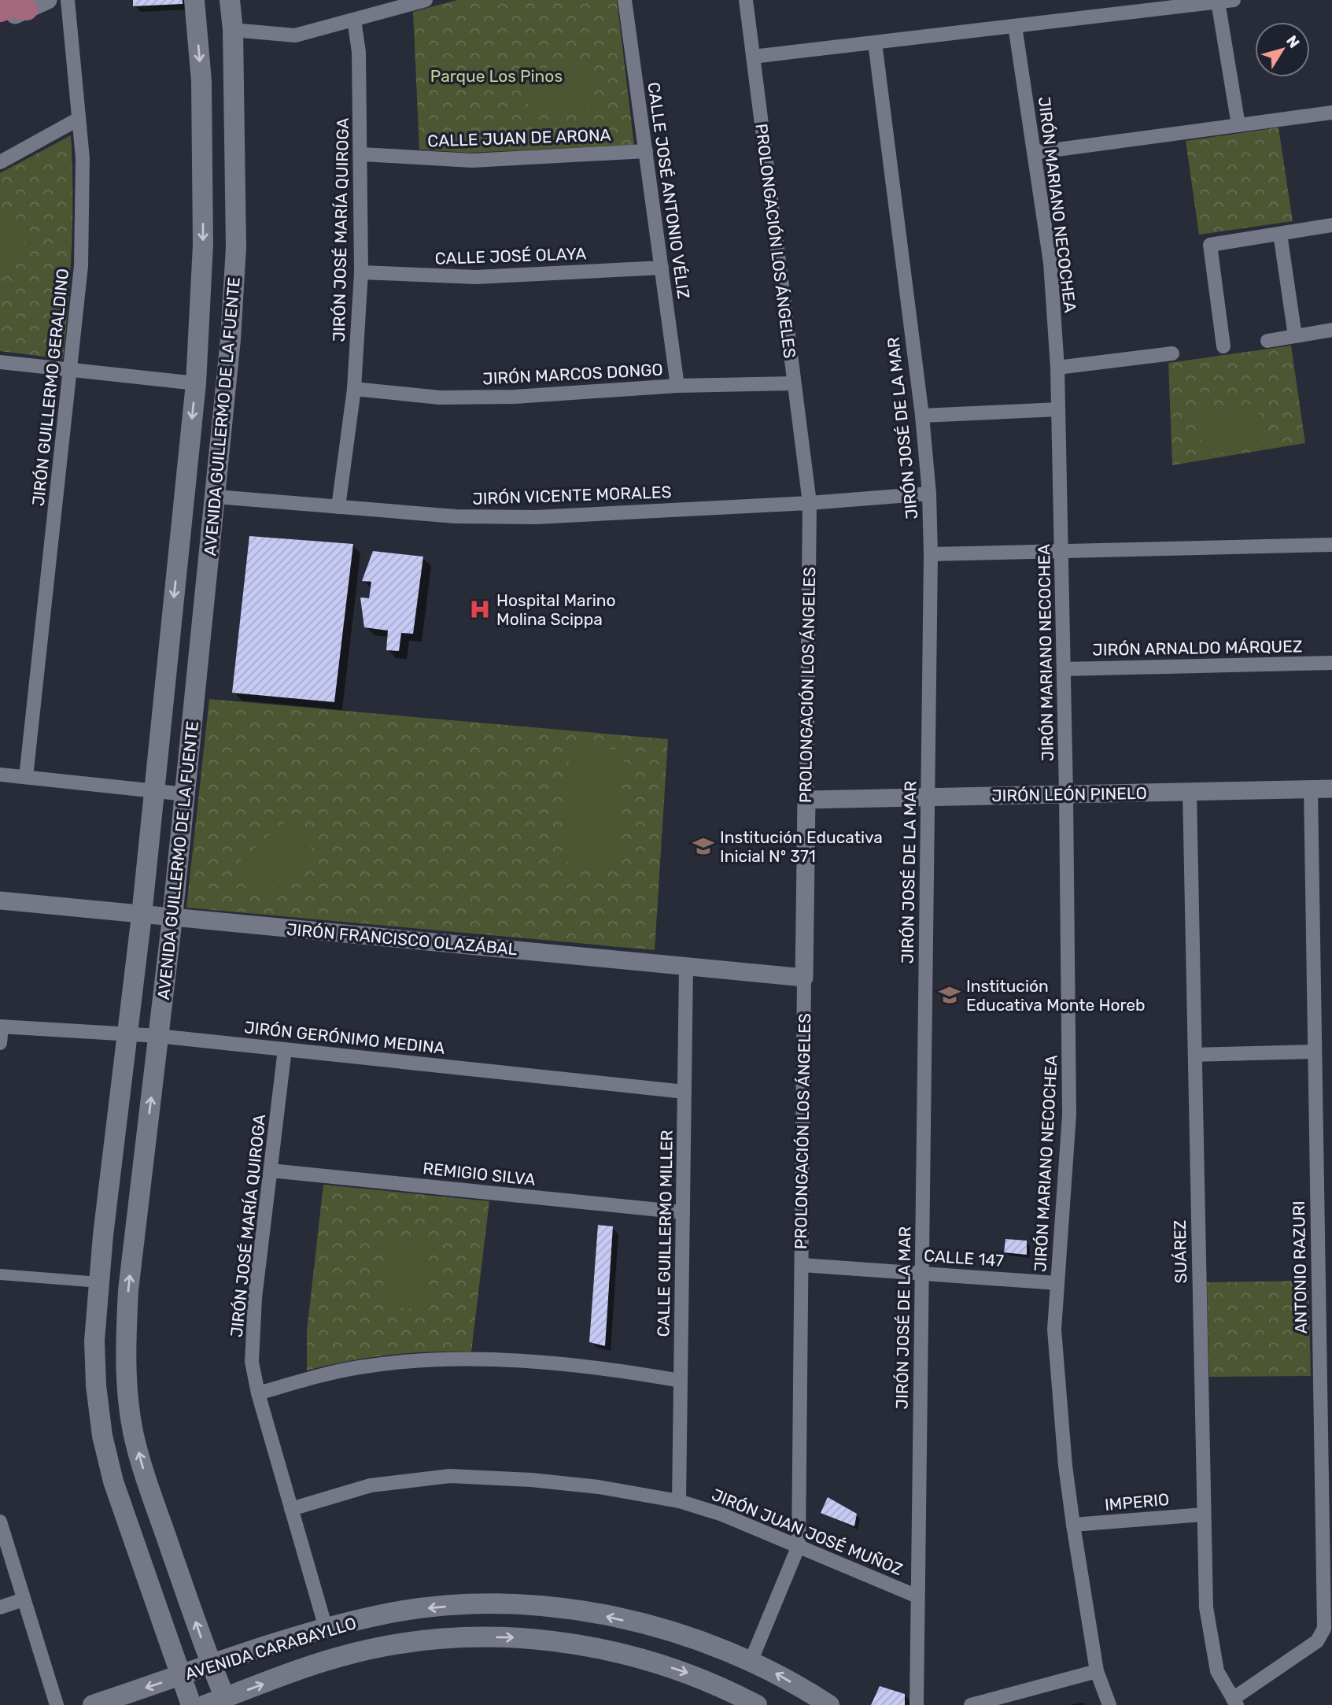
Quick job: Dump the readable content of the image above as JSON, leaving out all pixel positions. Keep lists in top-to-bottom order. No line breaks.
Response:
{"streets":{"main road":["AVENIDA GUILLERMO DE LA FUENTE","AVENIDA CARABAYLLO"],"street":["CALLE JUAN DE ARONA","CALLE JOSÉ ANTONIO VÉLIZ","JIRÓN MARIANO NECOCHEA","JIRÓN JOSÉ MARÍA QUIROGA","PROLONGACIÓN LOS ÁNGELES","CALLE JOSÉ OLAYA","JIRÓN MARCOS DONGO","JIRÓN GUILLERMO GERALDINO","JIRÓN JOSÉ DE LA MAR","JIRÓN VICENTE MORALES","JIRÓN ARNALDO MÁRQUEZ","JIRÓN LEÓN PINELO","JIRÓN FRANCISCO OLAZÁBAL","JIRÓN GERÓNIMO MEDINA","REMIGIO SILVA","CALLE GUILLERMO MILLER","SUÁREZ","CALLE 147","ANTONIO RAZURI","IMPERIO","JIRÓN JUAN JOSÉ MUÑOZ"]},"crossings":[["CALLE JUAN DE ARONA","CALLE JOSÉ ANTONIO VÉLIZ"],["CALLE JUAN DE ARONA","JIRÓN JOSÉ MARÍA QUIROGA"],["CALLE JOSÉ ANTONIO VÉLIZ","CALLE JOSÉ OLAYA"],["CALLE JOSÉ ANTONIO VÉLIZ","JIRÓN MARCOS DONGO"],["JIRÓN MARIANO NECOCHEA","JIRÓN ARNALDO MÁRQUEZ"],["JIRÓN MARIANO NECOCHEA","JIRÓN LEÓN PINELO"],["JIRÓN MARIANO NECOCHEA","CALLE 147"],["JIRÓN MARIANO NECOCHEA","IMPERIO"],["JIRÓN JOSÉ MARÍA QUIROGA","CALLE JOSÉ OLAYA"],["JIRÓN JOSÉ MARÍA QUIROGA","JIRÓN MARCOS DONGO"],["JIRÓN JOSÉ MARÍA QUIROGA","JIRÓN VICENTE MORALES"],["JIRÓN JOSÉ MARÍA QUIROGA","JIRÓN GERÓNIMO MEDINA"],["JIRÓN JOSÉ MARÍA QUIROGA","REMIGIO SILVA"],["JIRÓN JOSÉ MARÍA QUIROGA","JIRÓN JUAN JOSÉ MUÑOZ"],["JIRÓN JOSÉ MARÍA QUIROGA","AVENIDA CARABAYLLO"],["PROLONGACIÓN LOS ÁNGELES","JIRÓN MARCOS DONGO"],["PROLONGACIÓN LOS ÁNGELES","JIRÓN VICENTE MORALES"],["PROLONGACIÓN LOS ÁNGELES","JIRÓN LEÓN PINELO"],["PROLONGACIÓN LOS ÁNGELES","JIRÓN FRANCISCO OLAZÁBAL"],["PROLONGACIÓN LOS ÁNGELES","CALLE 147"],["PROLONGACIÓN LOS ÁNGELES","JIRÓN JUAN JOSÉ MUÑOZ"],["PROLONGACIÓN LOS ÁNGELES","AVENIDA CARABAYLLO"],["AVENIDA GUILLERMO DE LA FUENTE","JIRÓN VICENTE MORALES"],["AVENIDA GUILLERMO DE LA FUENTE","JIRÓN FRANCISCO OLAZÁBAL"],["AVENIDA GUILLERMO DE LA FUENTE","JIRÓN GERÓNIMO MEDINA"],["AVENIDA GUILLERMO DE LA FUENTE","AVENIDA CARABAYLLO"],["JIRÓN JOSÉ DE LA MAR","JIRÓN VICENTE MORALES"],["JIRÓN JOSÉ DE LA MAR","JIRÓN LEÓN PINELO"],["JIRÓN JOSÉ DE LA MAR","CALLE 147"],["JIRÓN JOSÉ DE LA MAR","JIRÓN JUAN JOSÉ MUÑOZ"],["JIRÓN LEÓN PINELO","SUÁREZ"],["JIRÓN LEÓN PINELO","ANTONIO RAZURI"],["JIRÓN FRANCISCO OLAZÁBAL","CALLE GUILLERMO MILLER"],["JIRÓN GERÓNIMO MEDINA","CALLE GUILLERMO MILLER"],["REMIGIO SILVA","CALLE GUILLERMO MILLER"],["CALLE GUILLERMO MILLER","JIRÓN JUAN JOSÉ MUÑOZ"],["SUÁREZ","ANTONIO RAZURI"],["SUÁREZ","IMPERIO"]],"parks":["Parque Los Pinos"],"places":{"hospital":["Hospital Marino Molina Scippa"],"school or university":["Institución Educativa Inicial Nº 371","Institución Educativa Monte Horeb"]},"north":"top right"}
